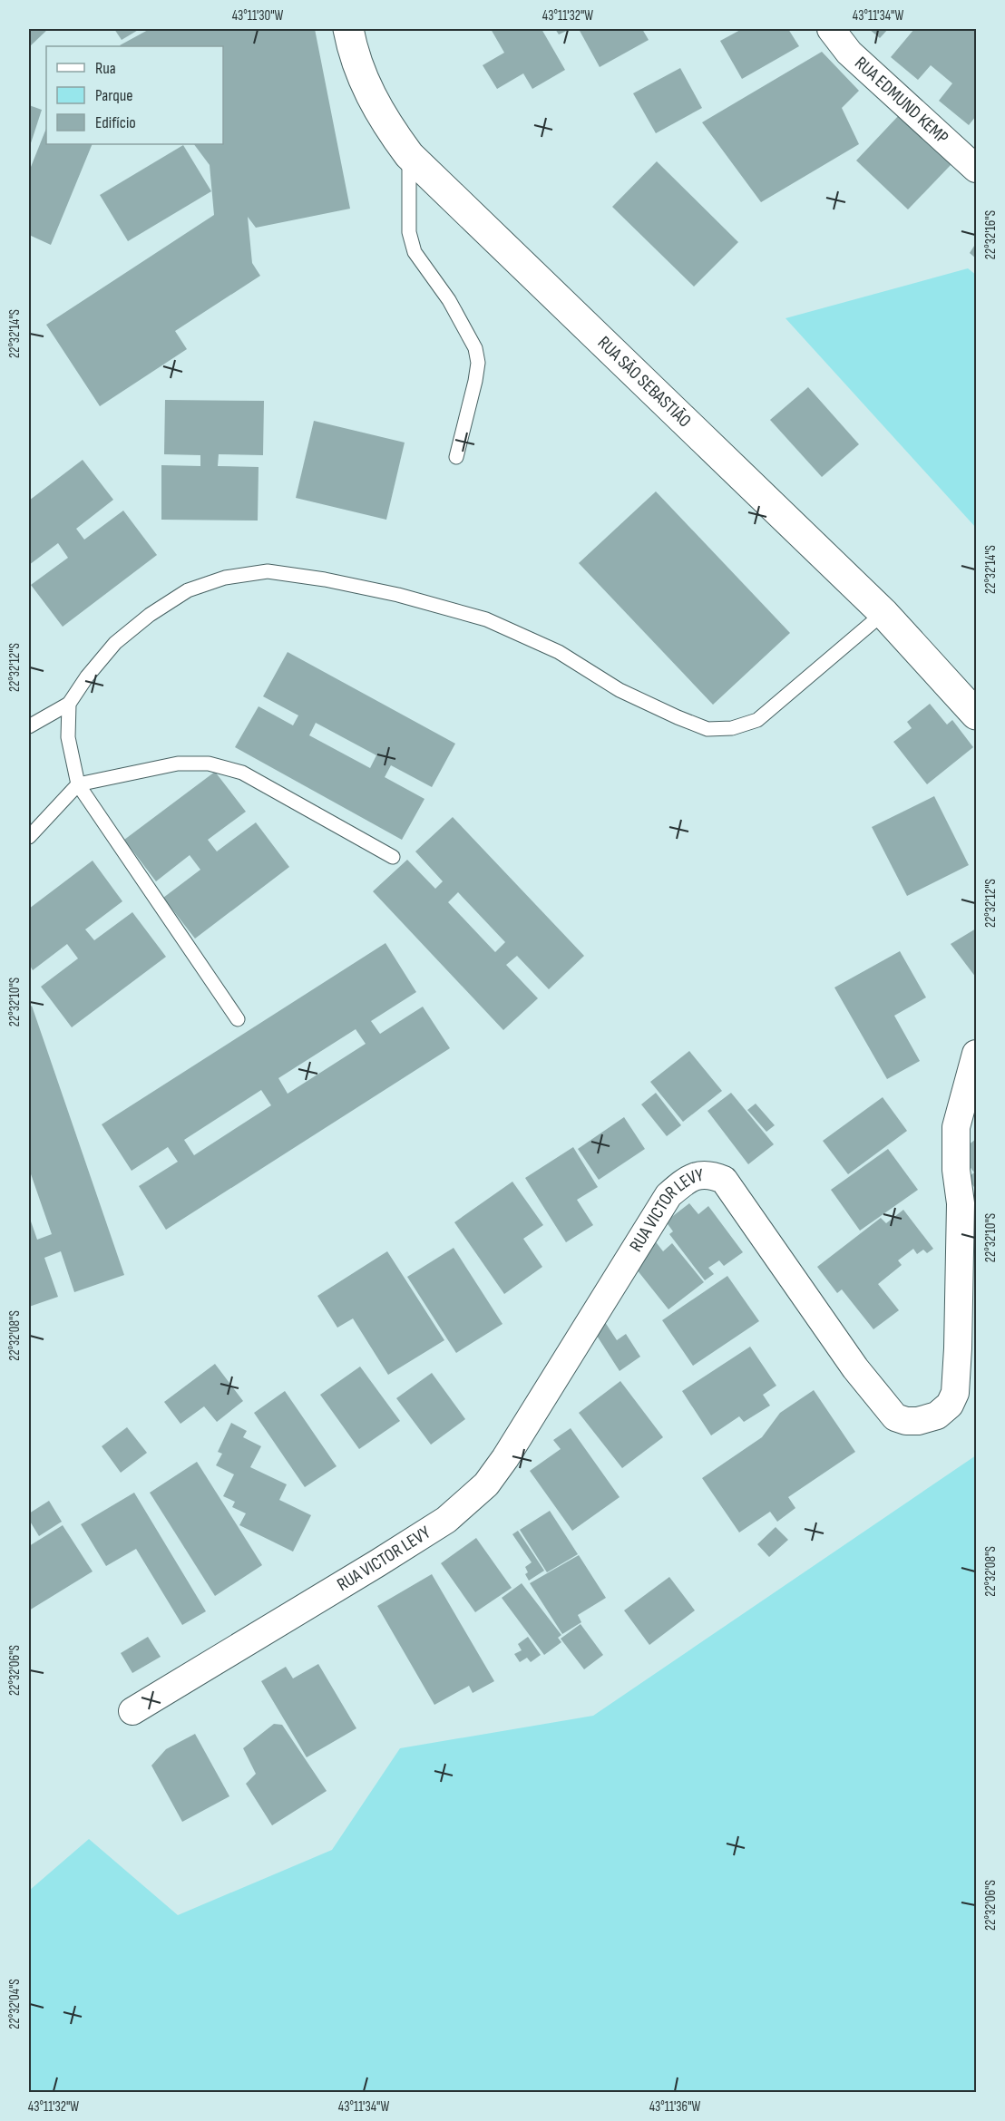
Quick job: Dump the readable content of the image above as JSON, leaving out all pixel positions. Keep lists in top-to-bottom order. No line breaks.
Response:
{"streets":{"street":["RUA EDMUND KEMP","RUA SÃO SEBASTIÃO","RUA VICTOR LEVY"]},"legend":["Rua","Parque","Edifício"],"coordinates":["43°11'30\"W","43°11'32\"W","43°11'34\"W","22°32'16\"S","22°32'14\"S","22°32'12\"S","22°32'10\"S","22°32'08\"S","22°32'06\"S","22°32'04\"S","43°11'36\"W"]}
